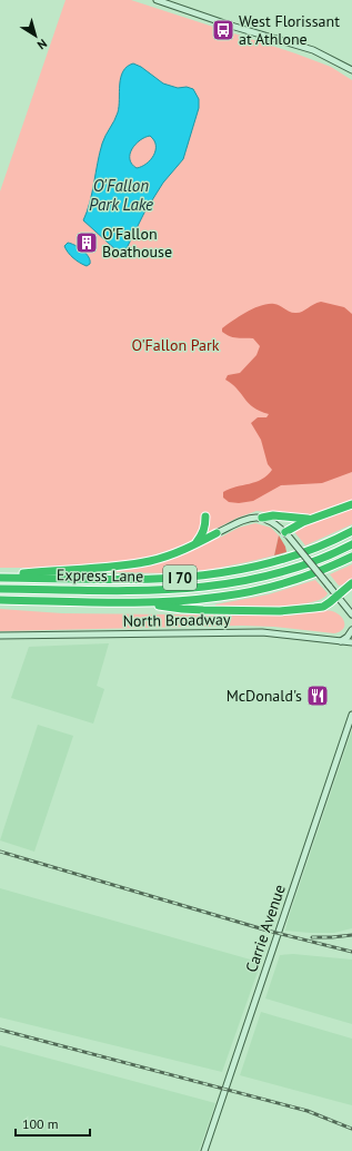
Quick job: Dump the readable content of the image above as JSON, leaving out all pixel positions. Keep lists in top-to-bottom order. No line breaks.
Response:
{"streets":{"highway":["Express Lane","I 70"],"main road":["North Broadway","Carrie Avenue"]},"water":["O'Fallon Park Lake"],"parks":["O'Fallon Park"],"places":{"bus stop":["West Florissant at Athlone"],"building":["O'Fallon Boathouse"],"restaurant":["McDonald's"]},"scale_bar":"100 m","north":"bottom right"}
